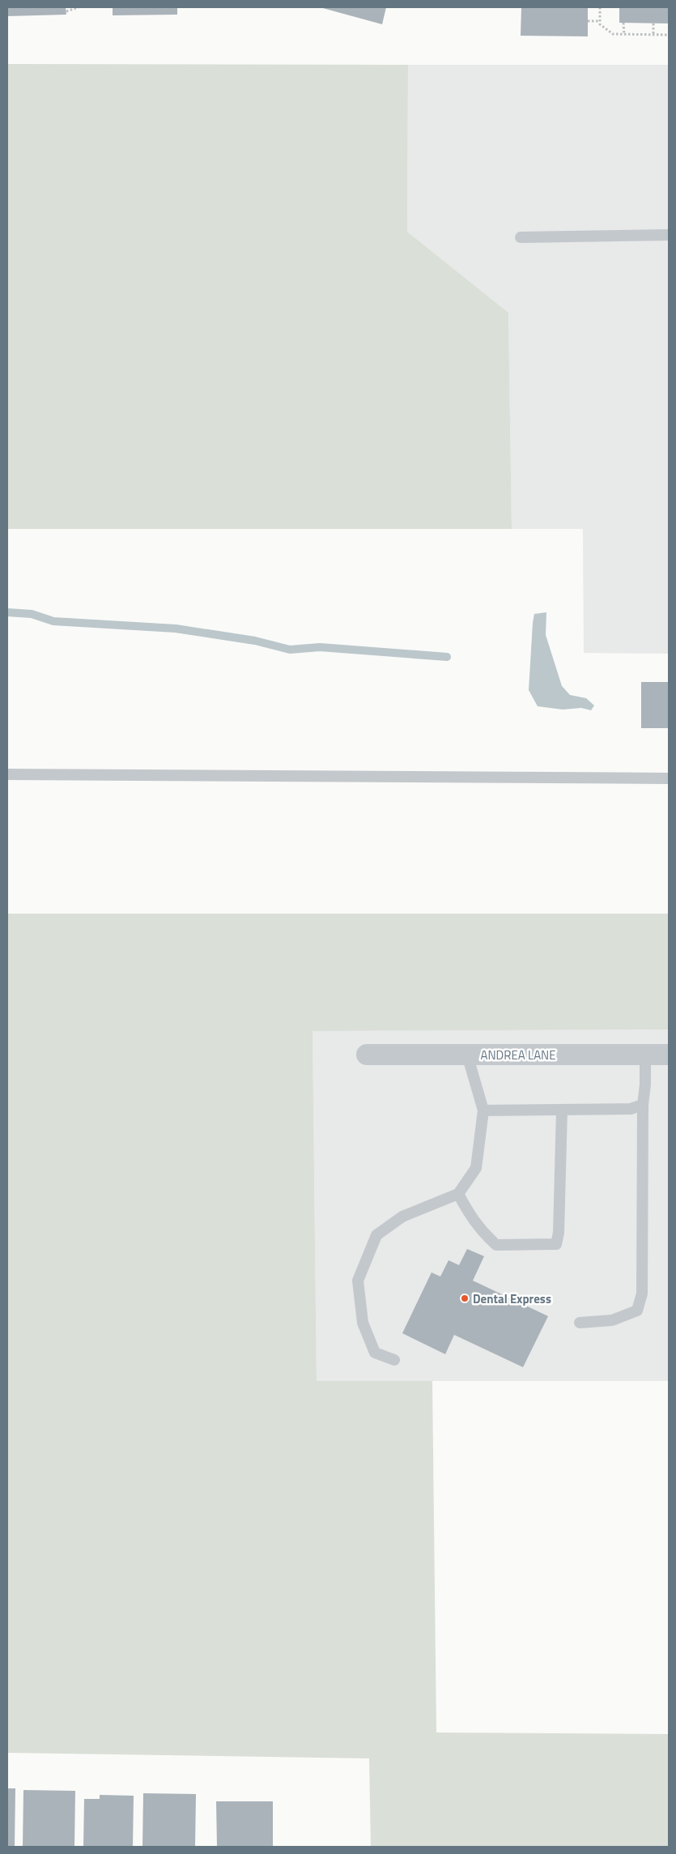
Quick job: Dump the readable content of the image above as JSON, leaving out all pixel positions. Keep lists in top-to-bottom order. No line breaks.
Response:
{"streets":{"street":["ANDREA LANE"]},"places":["Dental Express"]}
